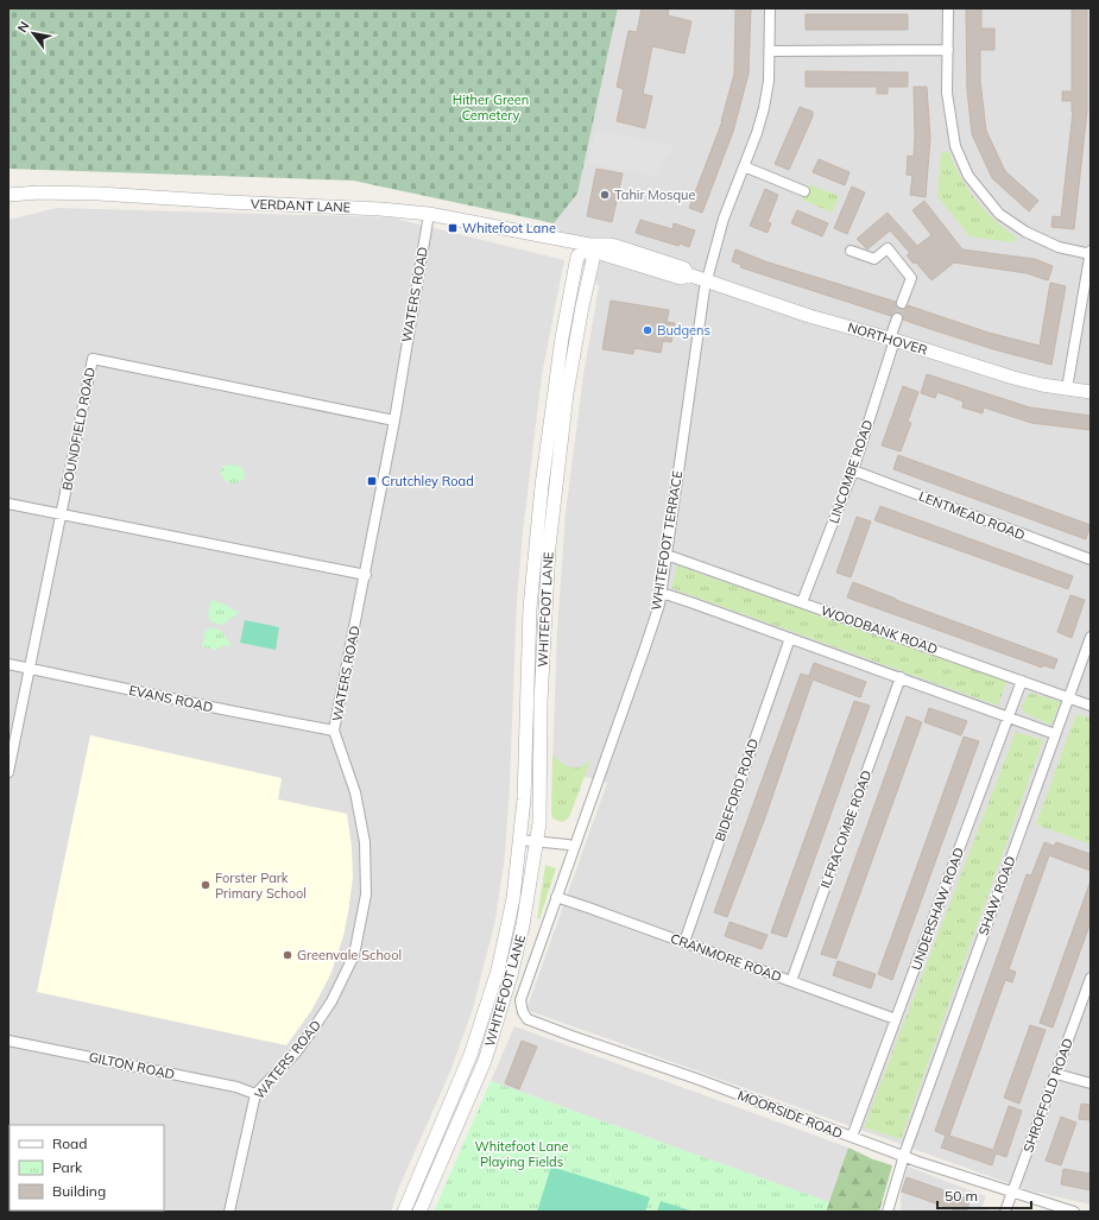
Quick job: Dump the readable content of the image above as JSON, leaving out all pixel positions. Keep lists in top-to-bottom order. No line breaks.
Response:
{"streets":{"street":["VERDANT LANE","WATERS ROAD","NORTHOVER","BOUNDFIELD ROAD","LINCOMBE ROAD","LENTMEAD ROAD","WHITEFOOT TERRACE","WHITEFOOT LANE","WOODBANK ROAD","EVANS ROAD","BIDEFORD ROAD","ILFRACOMBE ROAD","SHAW ROAD","UNDERSHAW ROAD","CRANMORE ROAD","GILTON ROAD","SHROFFOLD ROAD","MOORSIDE ROAD"]},"crossings":[["VERDANT LANE","WATERS ROAD"],["VERDANT LANE","NORTHOVER"],["VERDANT LANE","WHITEFOOT LANE"],["WATERS ROAD","BOUNDFIELD ROAD"],["WATERS ROAD","EVANS ROAD"],["WATERS ROAD","GILTON ROAD"],["NORTHOVER","LINCOMBE ROAD"],["NORTHOVER","WHITEFOOT TERRACE"],["NORTHOVER","WHITEFOOT LANE"],["BOUNDFIELD ROAD","EVANS ROAD"],["LINCOMBE ROAD","LENTMEAD ROAD"],["LINCOMBE ROAD","WOODBANK ROAD"],["WHITEFOOT TERRACE","WOODBANK ROAD"],["WHITEFOOT TERRACE","CRANMORE ROAD"],["WHITEFOOT TERRACE","MOORSIDE ROAD"],["WOODBANK ROAD","SHAW ROAD"],["WOODBANK ROAD","UNDERSHAW ROAD"],["BIDEFORD ROAD","CRANMORE ROAD"],["ILFRACOMBE ROAD","CRANMORE ROAD"],["SHAW ROAD","MOORSIDE ROAD"],["UNDERSHAW ROAD","CRANMORE ROAD"],["UNDERSHAW ROAD","MOORSIDE ROAD"],["SHROFFOLD ROAD","MOORSIDE ROAD"]],"parks":["Hither Green Cemetery","Whitefoot Lane Playing Fields"],"places":{"other":["Tahir Mosque","Budgens","Forster Park Primary School","Greenvale School"],"transit":["Whitefoot Lane","Crutchley Road"]},"legend":["Road","Park","Building"],"scale_bar":"50 m","north":"top left"}
